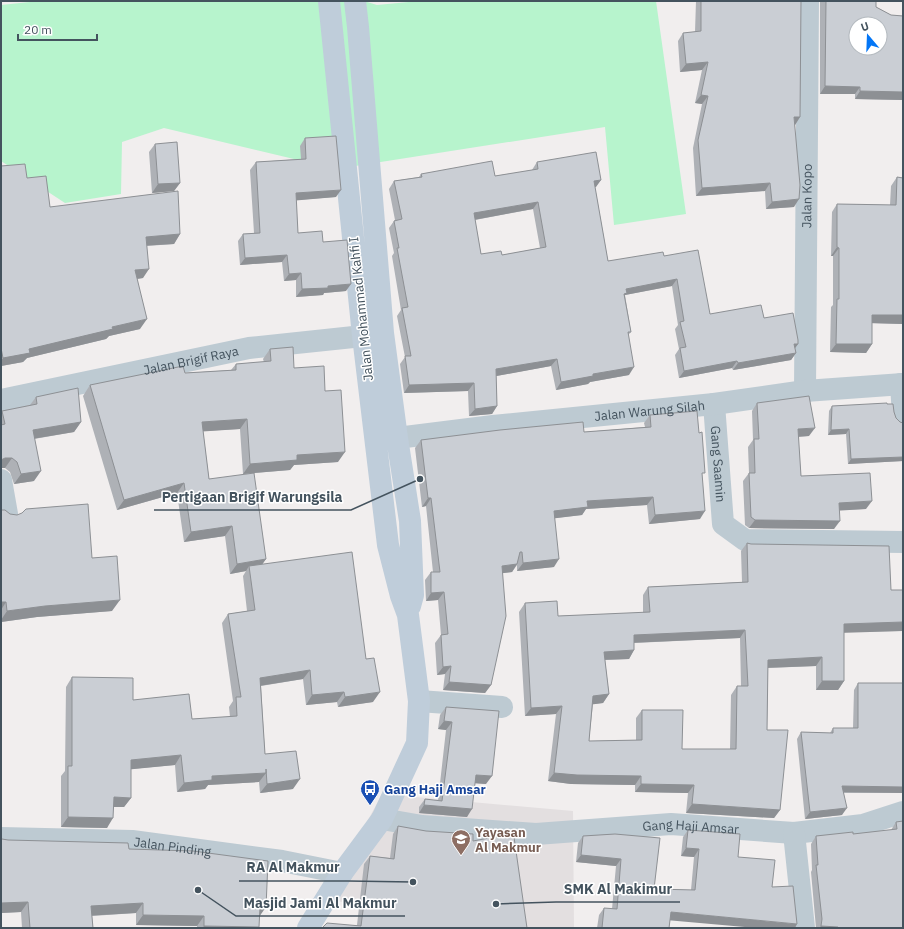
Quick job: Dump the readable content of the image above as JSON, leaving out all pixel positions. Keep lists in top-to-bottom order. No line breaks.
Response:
{"streets":{"main road":["Jalan Mohammad Kahfi I"],"street":["Jalan Kopo","Jalan Brigif Raya","Jalan Warung Silah","Gang Saamin","Gang Haji Amsar","Jalan Pinding"]},"crossings":[["Jalan Kopo","Jalan Warung Silah"],["Jalan Mohammad Kahfi I","Jalan Brigif Raya"],["Jalan Mohammad Kahfi I","Jalan Warung Silah"],["Jalan Mohammad Kahfi I","Gang Haji Amsar"],["Jalan Mohammad Kahfi I","Jalan Pinding"],["Jalan Warung Silah","Gang Saamin"]],"places":{"other":["Pertigaan Brigif Warungsila","RA Al Makmur","Masjid Jami Al Makmur","SMK Al Makimur"],"bus stop":["Gang Haji Amsar"],"school or university":["Yayasan Al Makmur"]},"scale_bar":"20 m","north":"top"}
